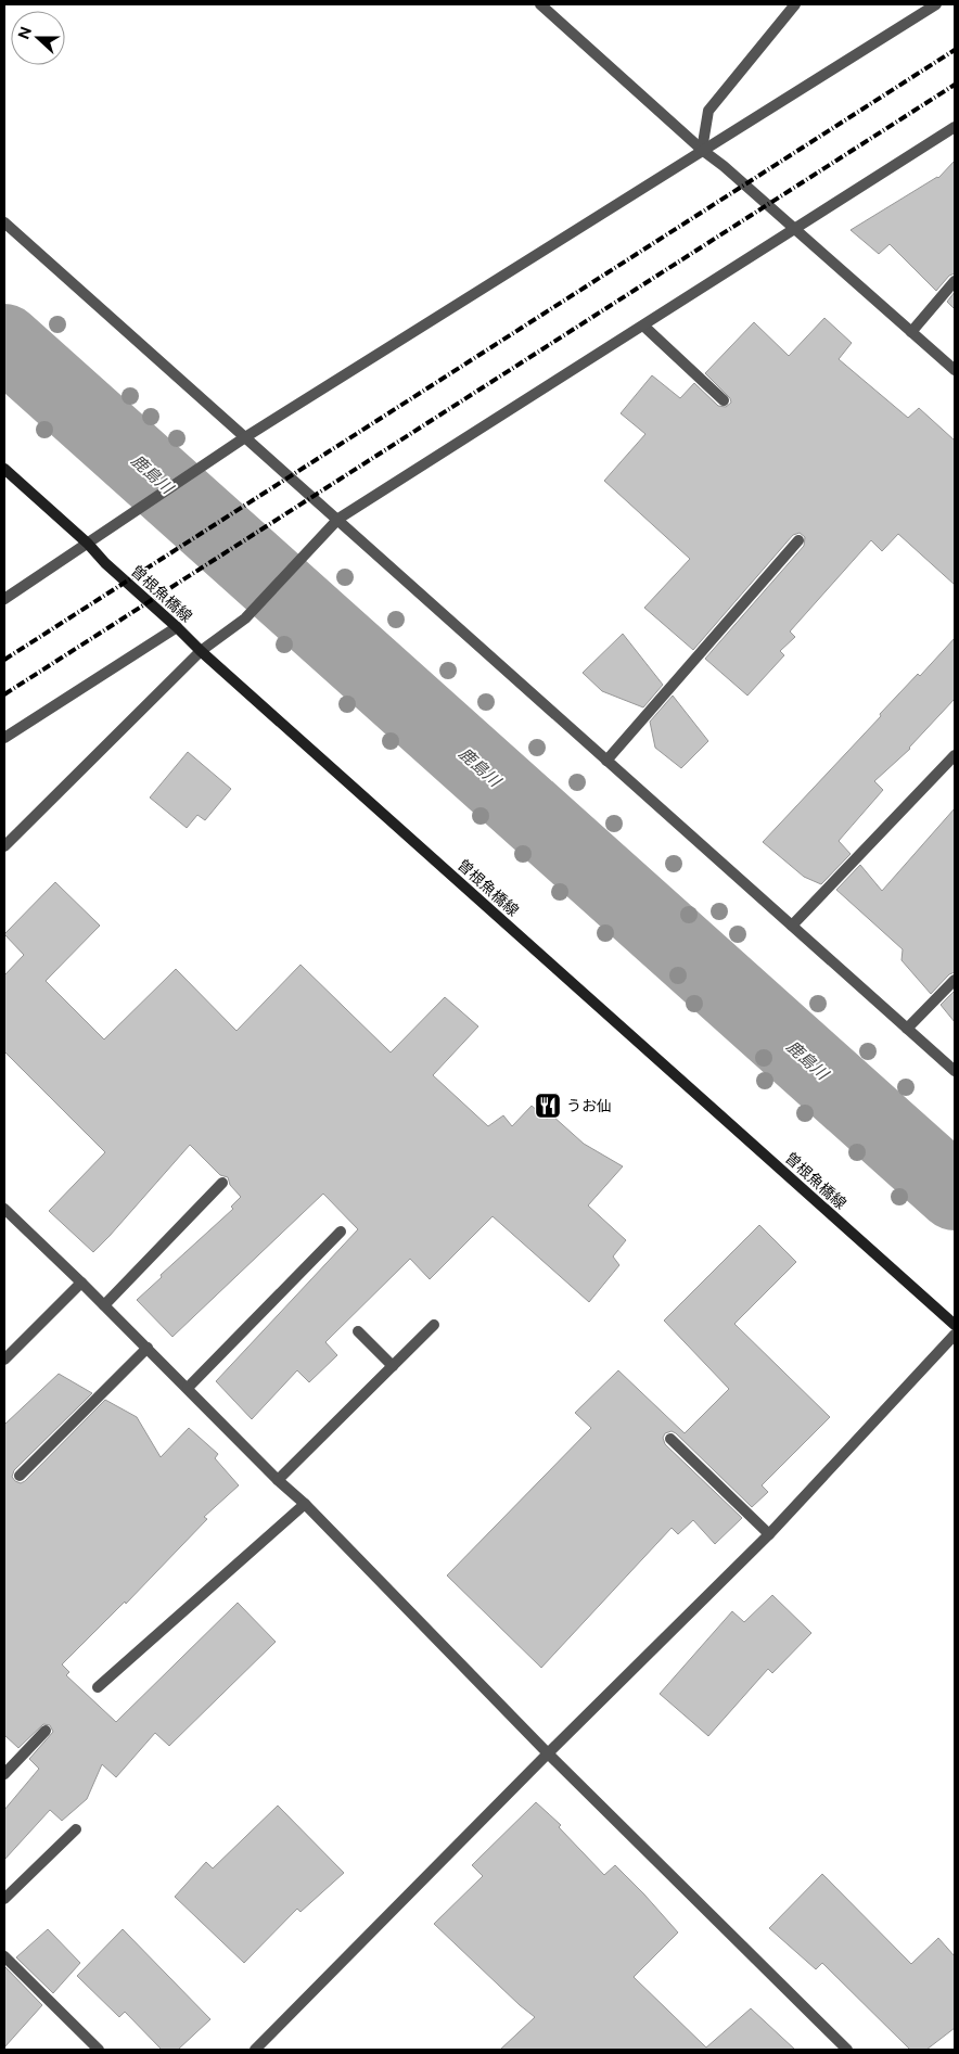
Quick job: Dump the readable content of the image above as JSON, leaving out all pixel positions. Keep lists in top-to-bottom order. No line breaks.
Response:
{"streets":{"main road":["曽根魚橋線"]},"water":["鹿島川"],"places":{"restaurant":["うお仙"]},"north":"left"}
